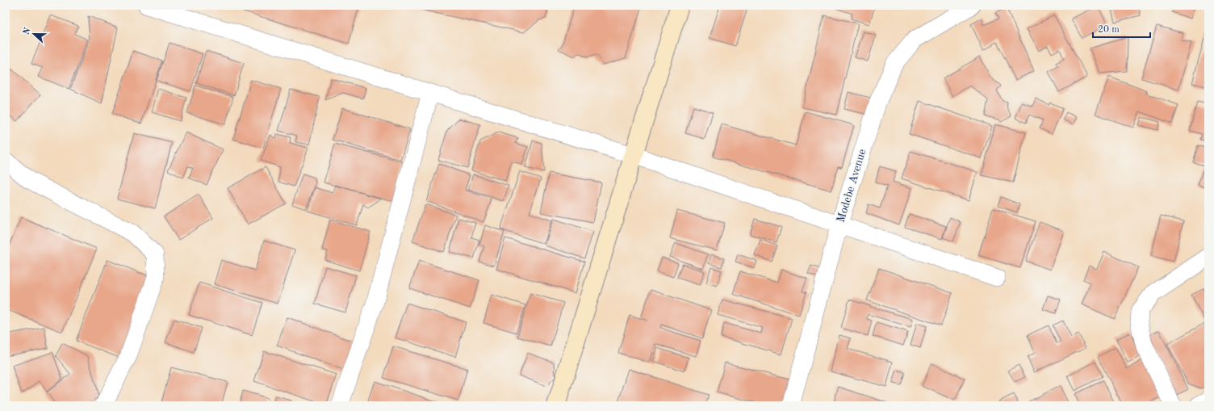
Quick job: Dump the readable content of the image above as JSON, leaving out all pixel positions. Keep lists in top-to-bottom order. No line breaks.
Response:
{"streets":{"street":["Modebe Avenue"]},"scale_bar":"20 m","north":"left"}
